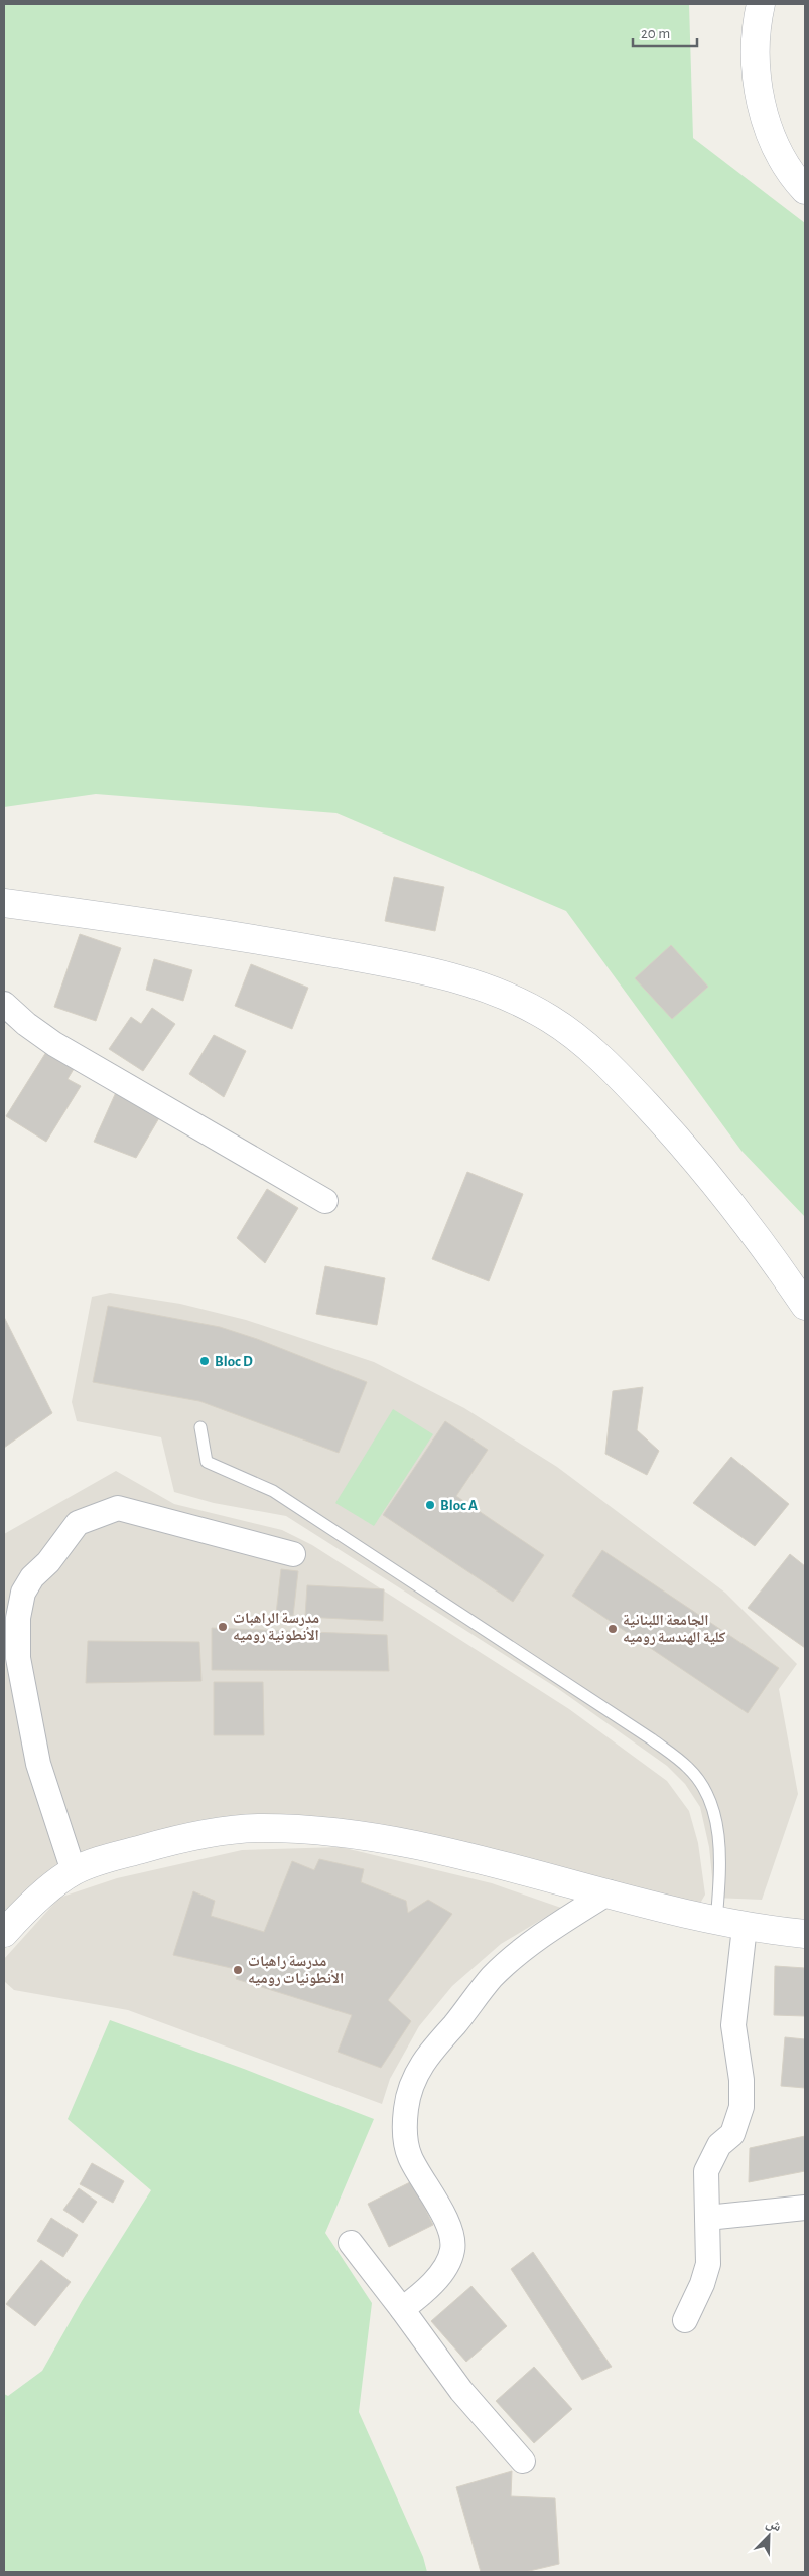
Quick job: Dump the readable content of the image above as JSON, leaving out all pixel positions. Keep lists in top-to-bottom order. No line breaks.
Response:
{"places":["Bloc D","Bloc A","مدرسة الراهبات الأنطونية روميه","الجامعة اللبنانية كلية الهندسة روميه","مدرسة راهبات الأنطونيات روميه"],"scale_bar":"20 m","north":"top right"}
